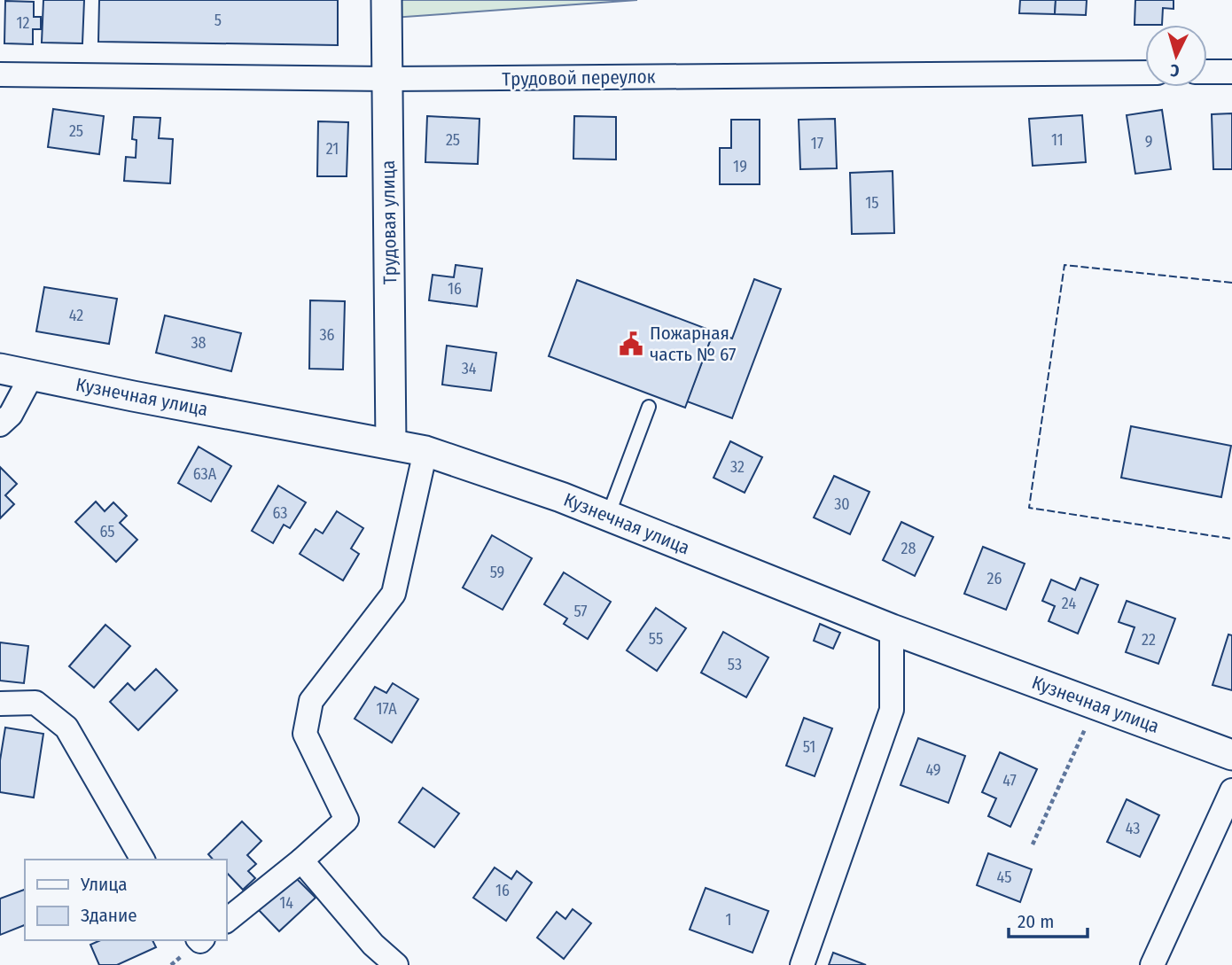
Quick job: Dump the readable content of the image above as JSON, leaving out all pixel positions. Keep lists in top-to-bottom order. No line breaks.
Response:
{"streets":{"street":["Трудовой переулок","Трудовая улица","Кузнечная улица"]},"crossings":[["Трудовой переулок","Трудовая улица"],["Трудовая улица","Кузнечная улица"]],"places":{"public building":["Пожарная часть № 67"]},"house_numbers":["5","12","25","25","11","9","17","21","19","15","16","42","36","38","34","32","63А","30","63","65","28","59","26","24","57","55","22","53","17А","51","49","47","43","45","16","14","1"],"legend":["Улица","Здание"],"scale_bar":"20 m","north":"bottom"}
